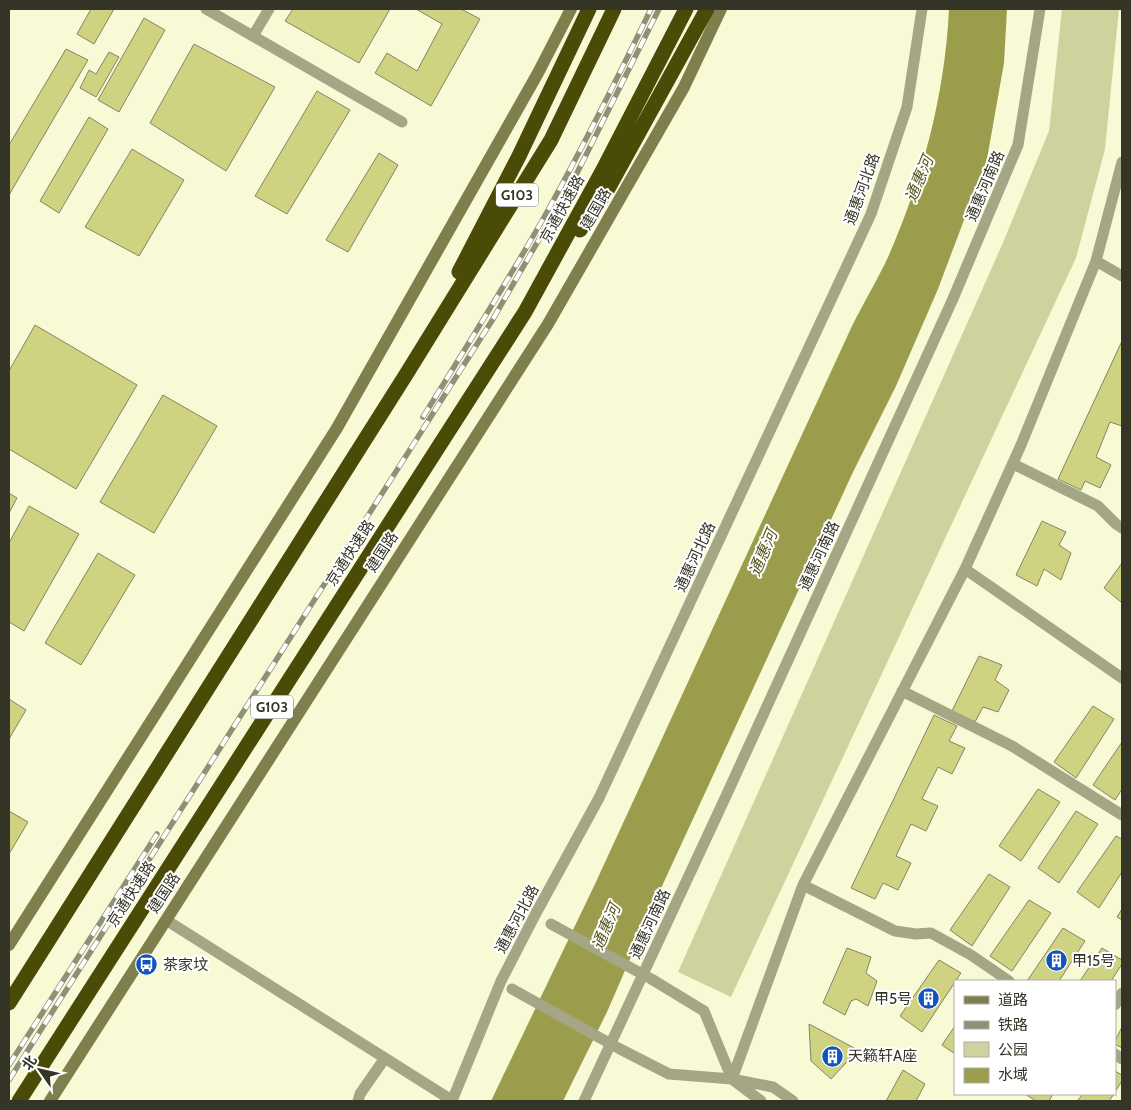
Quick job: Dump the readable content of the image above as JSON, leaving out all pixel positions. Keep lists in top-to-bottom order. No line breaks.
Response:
{"streets":{"highway":["G103","京通快速路"],"main road":["建国路"],"street":["通惠河南路","通惠河北路"]},"water":["通惠河"],"places":{"building":["甲15号","甲5号","天籁轩A座"],"bus stop":["茶家坟"]},"legend":["道路","铁路","公园","水域"],"north":"top left"}
